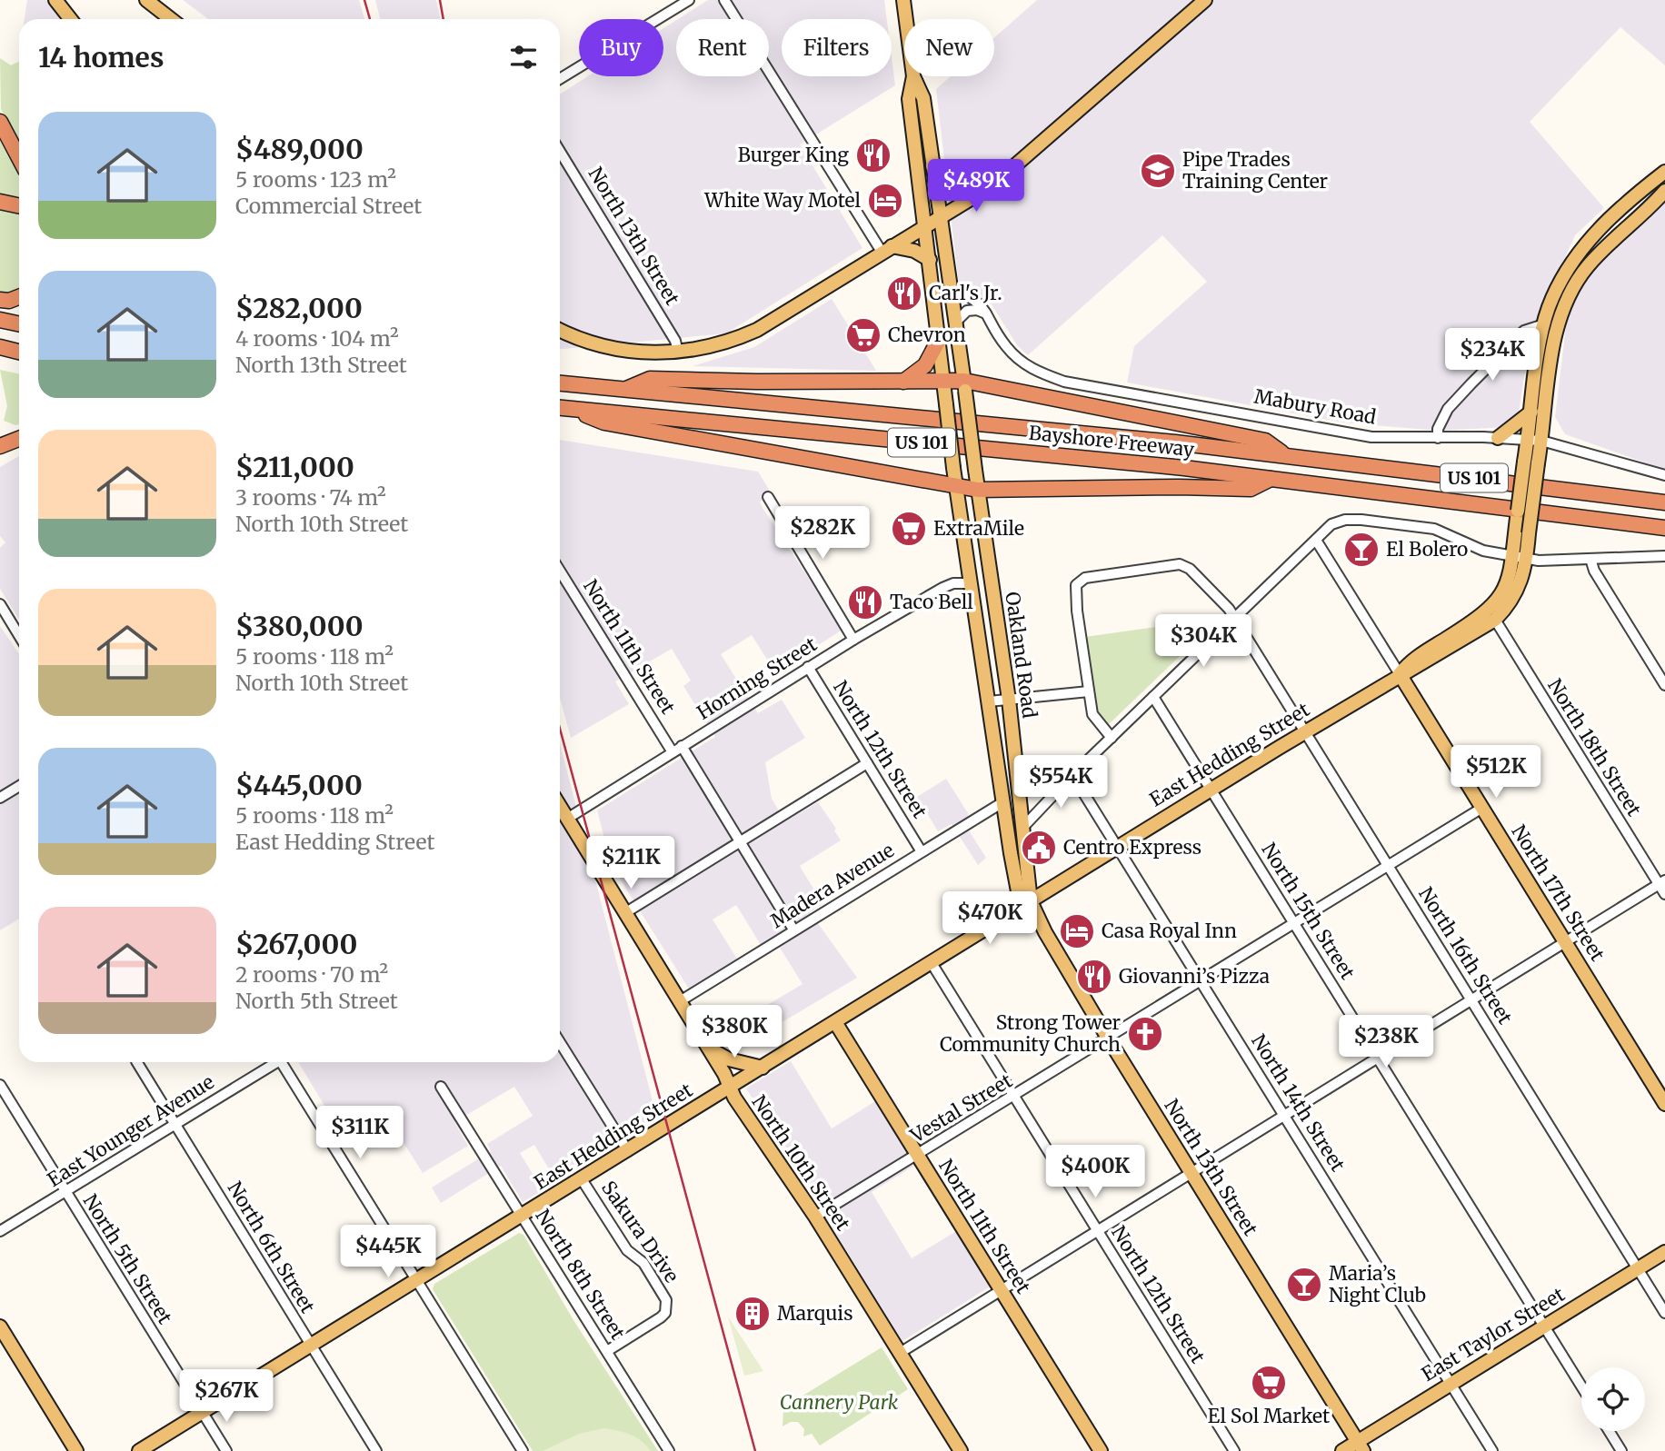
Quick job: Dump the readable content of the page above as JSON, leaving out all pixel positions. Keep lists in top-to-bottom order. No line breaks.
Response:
{"streets":{"highway":["Bayshore Freeway","US 101"],"main road":["North 13th Street","North 11th Street","Oakland Road","East Hedding Street","North 17th Street","North 10th Street","East Taylor Street"],"street":["Mabury Road","Horning Street","North 18th Street","North 12th Street","Madera Avenue","North 15th Street","North 16th Street","North 14th Street","Vestal Street","East Younger Avenue","Sakura Drive","North 6th Street","North 5th Street","North 8th Street"]},"crossings":[["North 13th Street","Oakland Road"],["North 13th Street","East Hedding Street"],["North 13th Street","Vestal Street"],["North 13th Street","East Taylor Street"],["Mabury Road","Oakland Road"],["Mabury Road","East Hedding Street"],["North 11th Street","Horning Street"],["North 11th Street","East Hedding Street"],["North 11th Street","Vestal Street"],["Oakland Road","Horning Street"],["Oakland Road","East Hedding Street"],["Oakland Road","Madera Avenue"],["Horning Street","North 12th Street"],["Horning Street","North 10th Street"],["North 18th Street","East Hedding Street"],["North 12th Street","East Hedding Street"],["North 12th Street","Madera Avenue"],["North 12th Street","Vestal Street"],["East Hedding Street","North 17th Street"],["East Hedding Street","North 15th Street"],["East Hedding Street","North 16th Street"],["East Hedding Street","North 14th Street"],["East Hedding Street","North 10th Street"],["East Hedding Street","Sakura Drive"],["East Hedding Street","North 6th Street"],["East Hedding Street","North 5th Street"],["East Hedding Street","North 8th Street"],["Madera Avenue","North 10th Street"],["North 17th Street","Vestal Street"],["North 15th Street","Vestal Street"],["North 15th Street","East Taylor Street"],["North 16th Street","Vestal Street"],["North 16th Street","East Taylor Street"],["North 14th Street","Vestal Street"],["North 14th Street","East Taylor Street"],["Vestal Street","North 10th Street"],["East Younger Avenue","North 6th Street"],["East Younger Avenue","North 5th Street"],["Sakura Drive","North 8th Street"]],"parks":["Cannery Park"],"places":{"restaurant":["Burger King","Carl's Jr.","Taco Bell","Giovanni’s Pizza"],"school or university":["Pipe Trades Training Center"],"hotel":["White Way Motel","Casa Royal Inn"],"supermarket":["Chevron","ExtraMile","El Sol Market"],"bar":["El Bolero","Maria’s Night Club"],"public building":["Centro Express"],"church":["Strong Tower Community Church"],"building":["Marquis"]},"page":{"chip":["Buy","Rent","Filters","New"],"heading":"14 homes","list":[{"name":"$489,000","note":"5 rooms · 123 m² · Commercial Street"},{"name":"$282,000","note":"4 rooms · 104 m² · North 13th Street"},{"name":"$211,000","note":"3 rooms · 74 m² · North 10th Street"},{"name":"$380,000","note":"5 rooms · 118 m² · North 10th Street"},{"name":"$445,000","note":"5 rooms · 118 m² · East Hedding Street"},{"name":"$267,000","note":"2 rooms · 70 m² · North 5th Street"}],"price":["$489K","$234K","$282K","$304K","$512K","$554K","$211K","$470K","$380K","$238K","$311K","$400K","$445K","$267K"]}}
